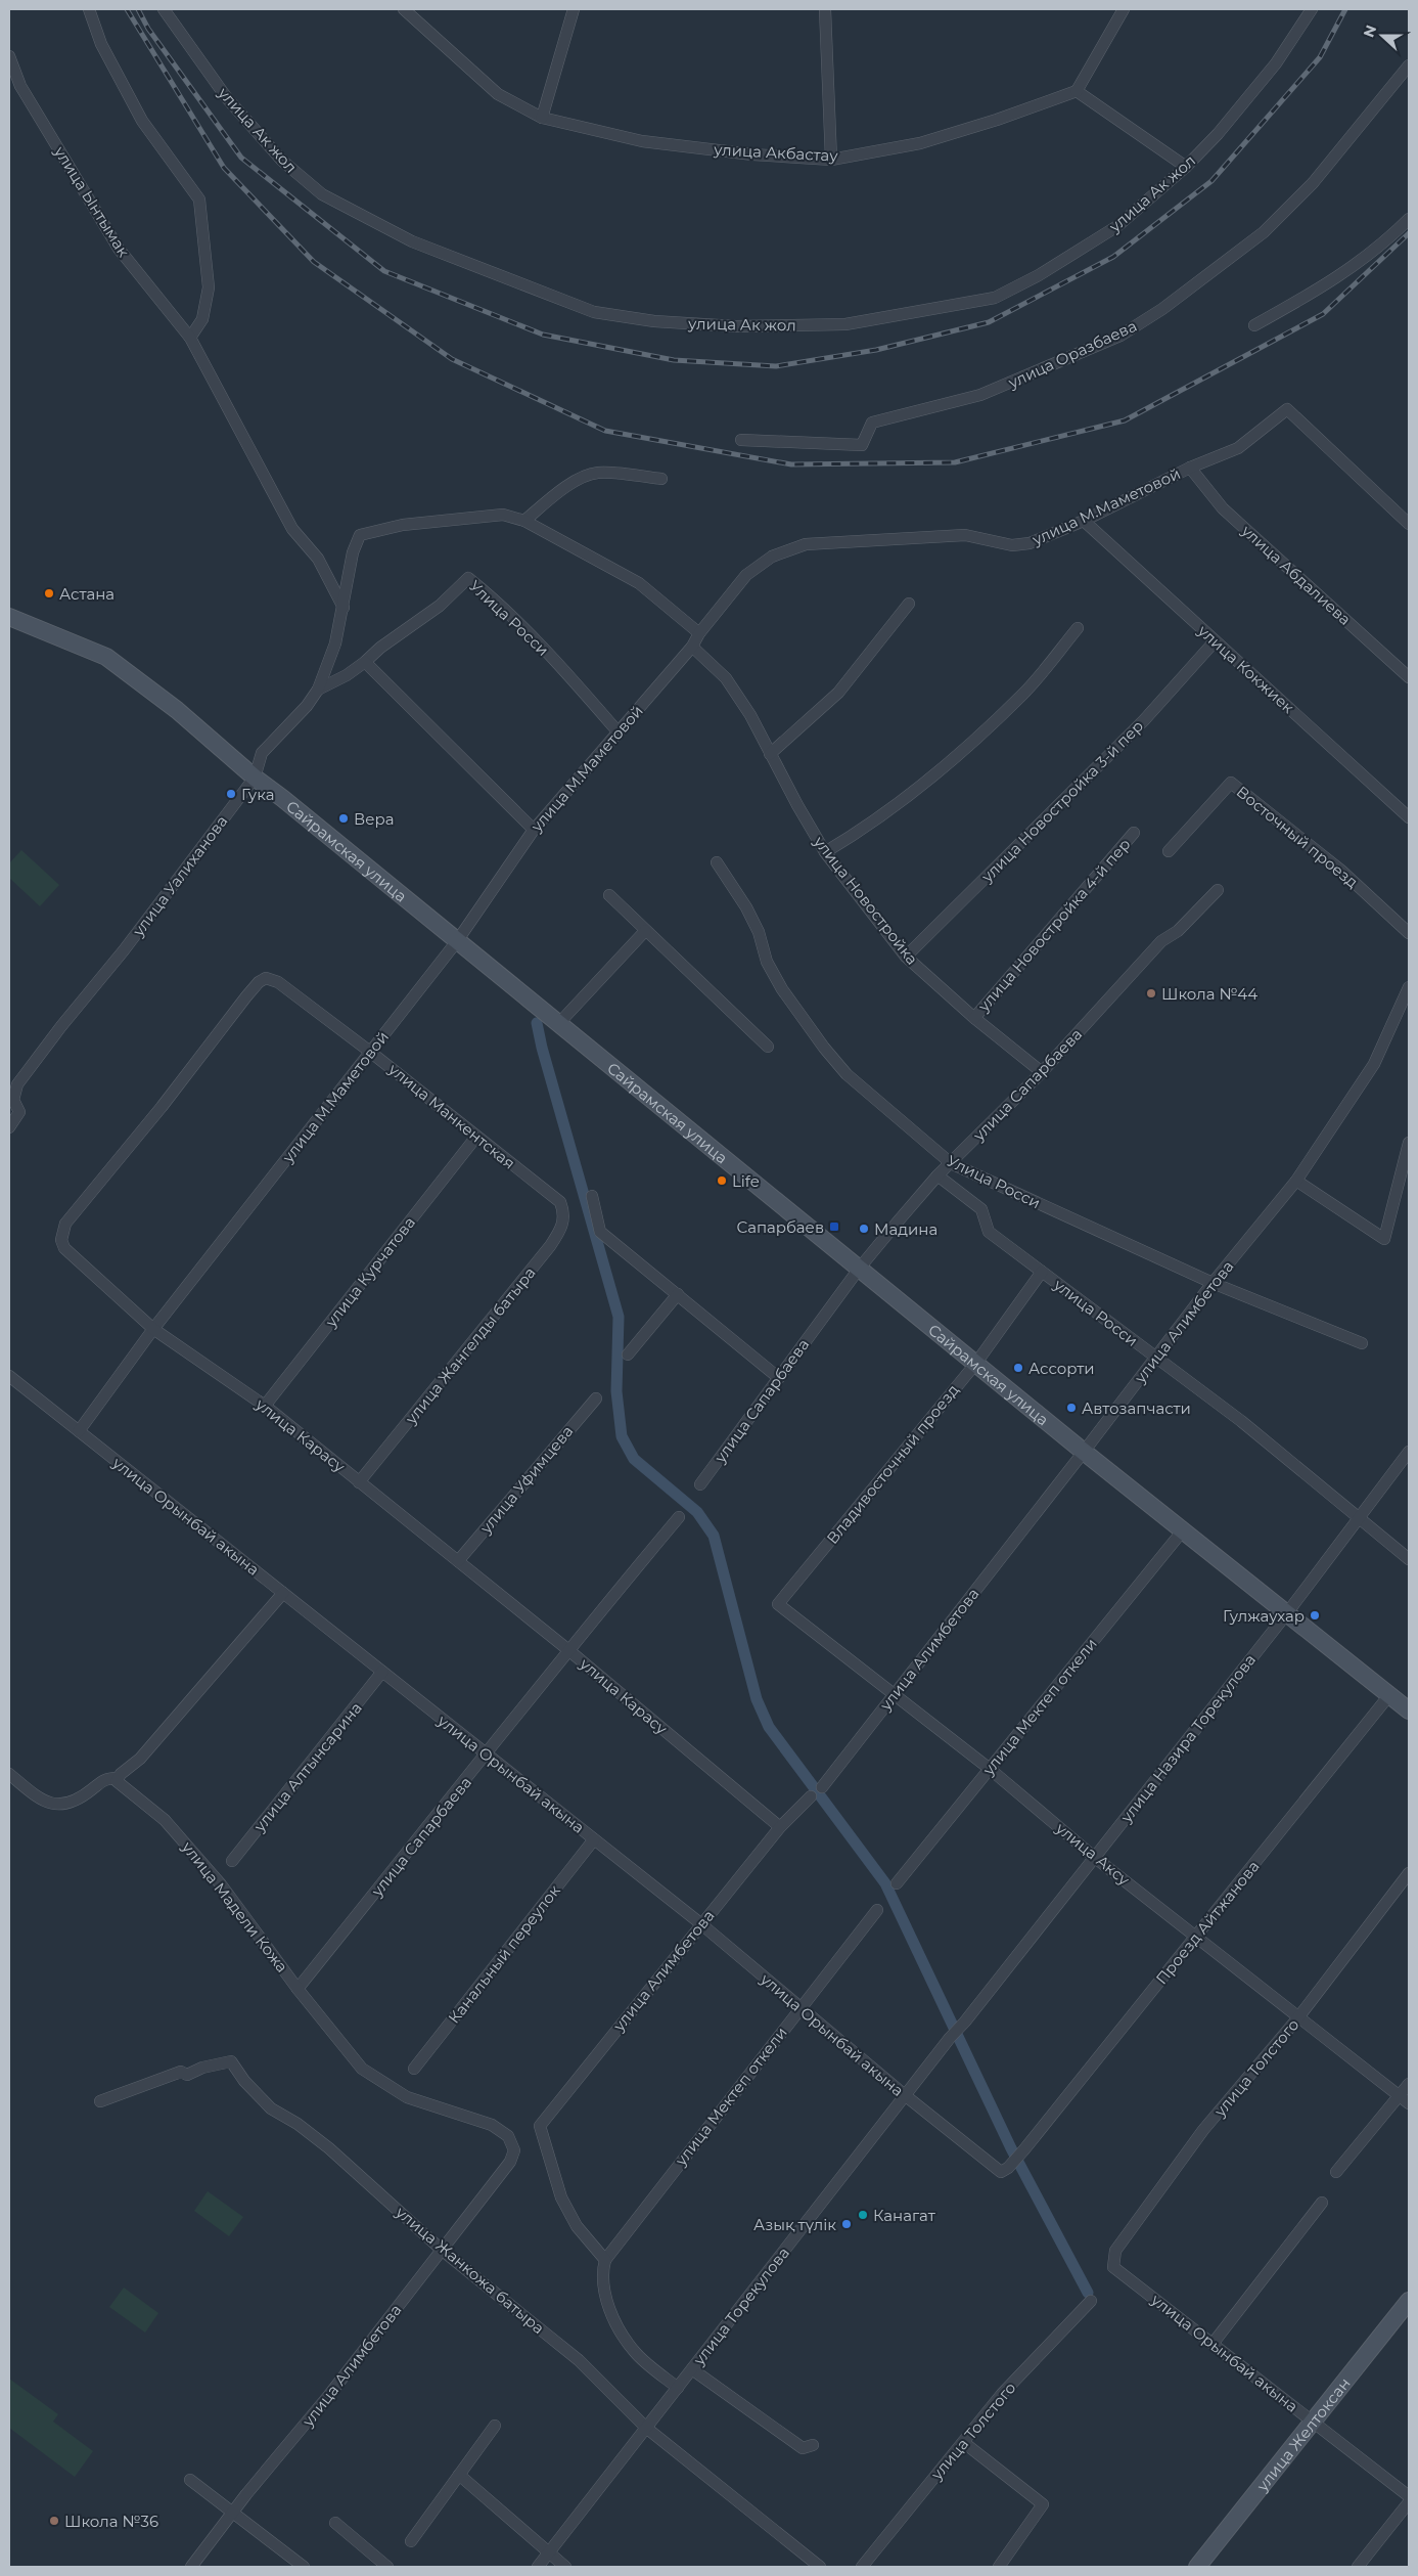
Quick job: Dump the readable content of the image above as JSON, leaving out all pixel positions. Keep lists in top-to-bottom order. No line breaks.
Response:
{"streets":{"main road":["Сайрамская улица","улица Желтоксан"],"street":["улица Ак жол","улица Акбастау","улица Ынтымак","улица Оразбаева","улица М.Маметовой","улица Абдалиева","Улица Росси","улица Кокжиек","улица Новостройка 3-й пер","Восточный проезд","улица Уалиханова","улица Новостройка","улица Новостройка 4-й пер","улица Сапарбаева","улица Манкентская","улица Курчатова","улица Росси","улица Алимбетова","улица Жангелды батыра","улица Карасу","Владивосточный проезд","улица Уфимцева","улица Орынбай акына","улица Мектеп откели","улица Назира Торекулова","улица Алтынсарина","улица Аксу","улица Мадели Кожа","Проезд Айтжанова","Канальный переулок","улица Толстого","улица Жанкожа батыра","улица Торекулова"]},"crossings":[["улица Ынтымак","улица Уалиханова"],["улица М.Маметовой","улица Абдалиева"],["улица М.Маметовой","Улица Росси"],["улица М.Маметовой","улица Кокжиек"],["улица М.Маметовой","Сайрамская улица"],["улица М.Маметовой","улица Уалиханова"],["улица М.Маметовой","улица Новостройка"],["улица М.Маметовой","улица Манкентская"],["улица М.Маметовой","улица Карасу"],["улица М.Маметовой","улица Орынбай акына"],["Улица Росси","улица Уалиханова"],["Улица Росси","улица Сапарбаева"],["Улица Росси","улица Алимбетова"],["улица Кокжиек","улица Новостройка 3-й пер"],["улица Новостройка 3-й пер","улица Новостройка"],["Сайрамская улица","улица Уалиханова"],["Сайрамская улица","улица Сапарбаева"],["Сайрамская улица","улица Алимбетова"],["Сайрамская улица","Владивосточный проезд"],["Сайрамская улица","улица Мектеп откели"],["Сайрамская улица","улица Назира Торекулова"],["Сайрамская улица","Проезд Айтжанова"],["улица Новостройка","улица Новостройка 4-й пер"],["улица Новостройка","улица Сапарбаева"],["улица Сапарбаева","улица Росси"],["улица Сапарбаева","улица Карасу"],["улица Сапарбаева","улица Орынбай акына"],["улица Сапарбаева","улица Мадели Кожа"],["улица Манкентская","улица Курчатова"],["улица Манкентская","улица Жангелды батыра"],["улица Манкентская","улица Карасу"],["улица Курчатова","улица Карасу"],["улица Росси","улица Алимбетова"],["улица Росси","Владивосточный проезд"],["улица Росси","улица Назира Торекулова"],["улица Алимбетова","улица Карасу"],["улица Алимбетова","улица Орынбай акына"],["улица Алимбетова","улица Мектеп откели"],["улица Алимбетова","улица Аксу"],["улица Алимбетова","улица Мадели Кожа"],["улица Алимбетова","улица Жанкожа батыра"],["улица Жангелды батыра","улица Карасу"],["улица Карасу","улица Уфимцева"],["Владивосточный проезд","улица Аксу"],["улица Орынбай акына","улица Мектеп откели"],["улица Орынбай акына","улица Алтынсарина"],["улица Орынбай акына","Проезд Айтжанова"],["улица Орынбай акына","Канальный переулок"],["улица Орынбай акына","улица Толстого"],["улица Орынбай акына","улица Торекулова"],["улица Орынбай акына","улица Желтоксан"],["улица Мектеп откели","улица Аксу"],["улица Назира Торекулова","улица Аксу"],["улица Назира Торекулова","улица Торекулова"],["улица Аксу","Проезд Айтжанова"],["улица Аксу","улица Толстого"],["улица Жанкожа батыра","улица Торекулова"]],"places":{"other":["Астана","Гука","Вера","Школа №44","Life","Мадина","Ассорти","Автозапчасти","Гулжаухар","Канагат","Азық түлік","Школа №36"],"transit":["Сапарбаев"]},"north":"left"}
